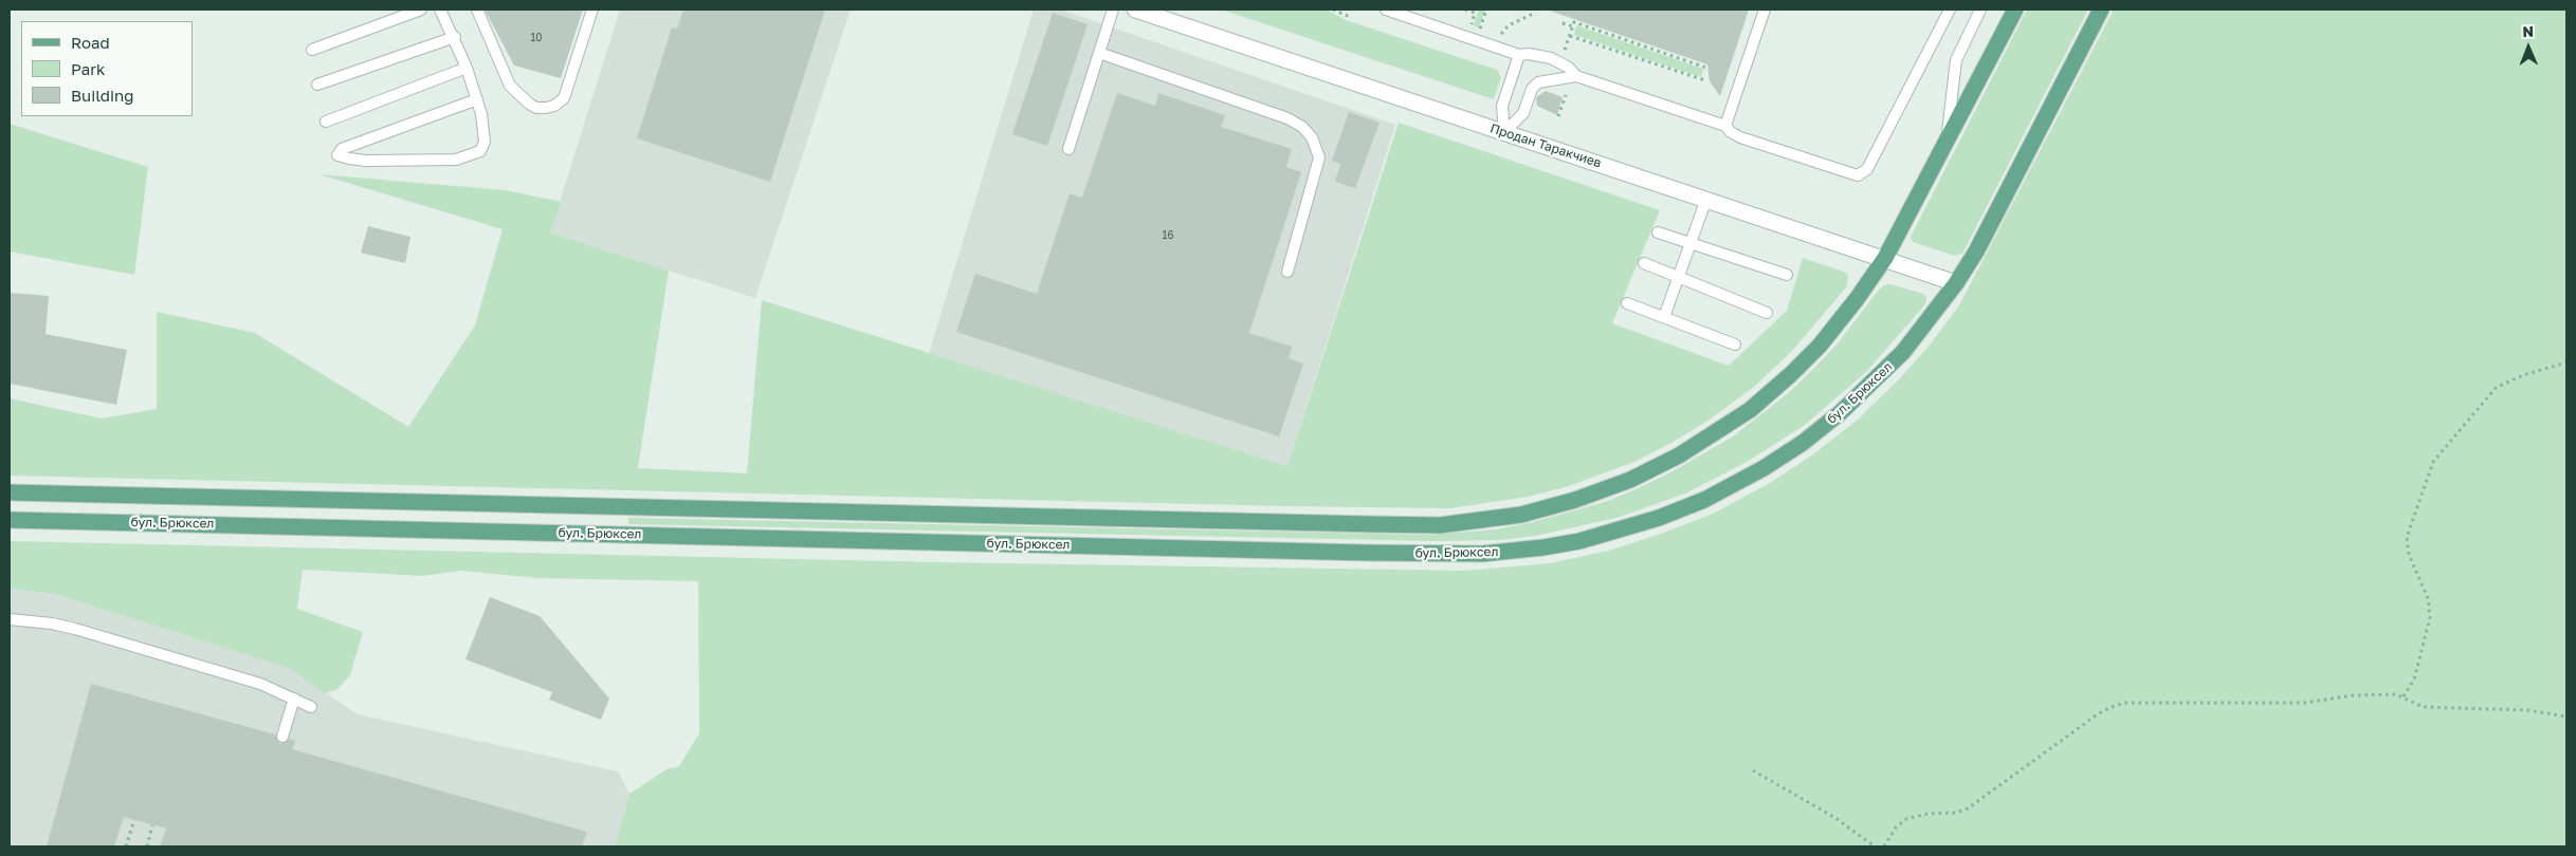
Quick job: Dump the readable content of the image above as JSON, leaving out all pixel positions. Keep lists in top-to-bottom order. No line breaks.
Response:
{"streets":{"main road":["бул. Брюксел"],"street":["Продан Таракчиев"]},"crossings":[["Продан Таракчиев","бул. Брюксел"]],"house_numbers":["10","16"],"legend":["Road","Park","Building"],"north":"top"}
